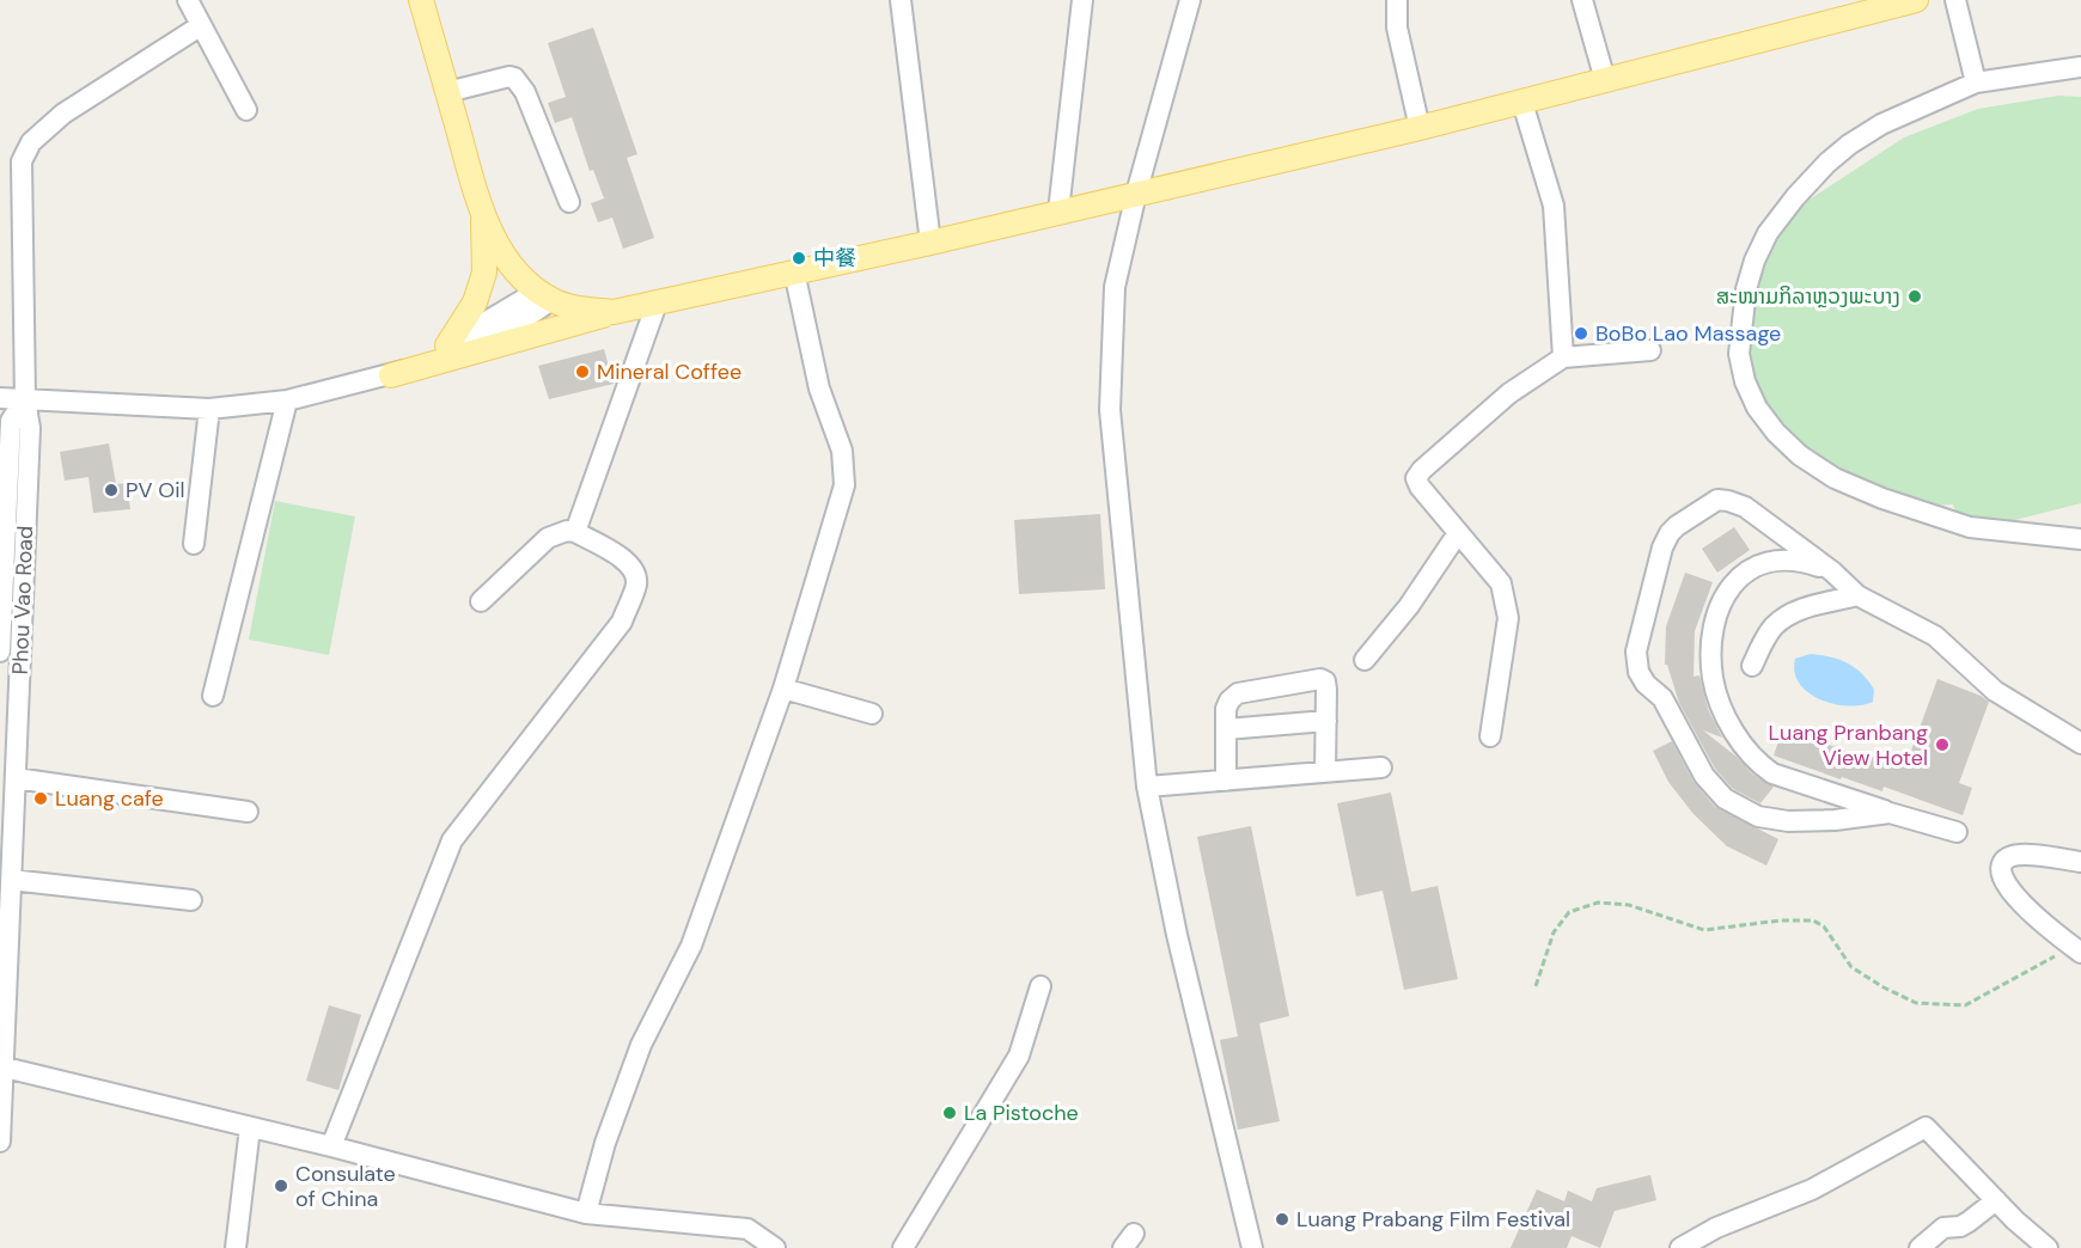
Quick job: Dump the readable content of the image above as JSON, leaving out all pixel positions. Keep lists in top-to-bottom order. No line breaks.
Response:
{"streets":{"street":["Phou Vao Road"]},"places":["中餐","ສະໜາມກິລາຫຼວງພະບາງ","BoBo Lao Massage","Mineral Coffee","PV Oil","Luang Pranbang View Hotel","Luang cafe","La Pistoche","Consulate of China","Luang Prabang Film Festival"]}
